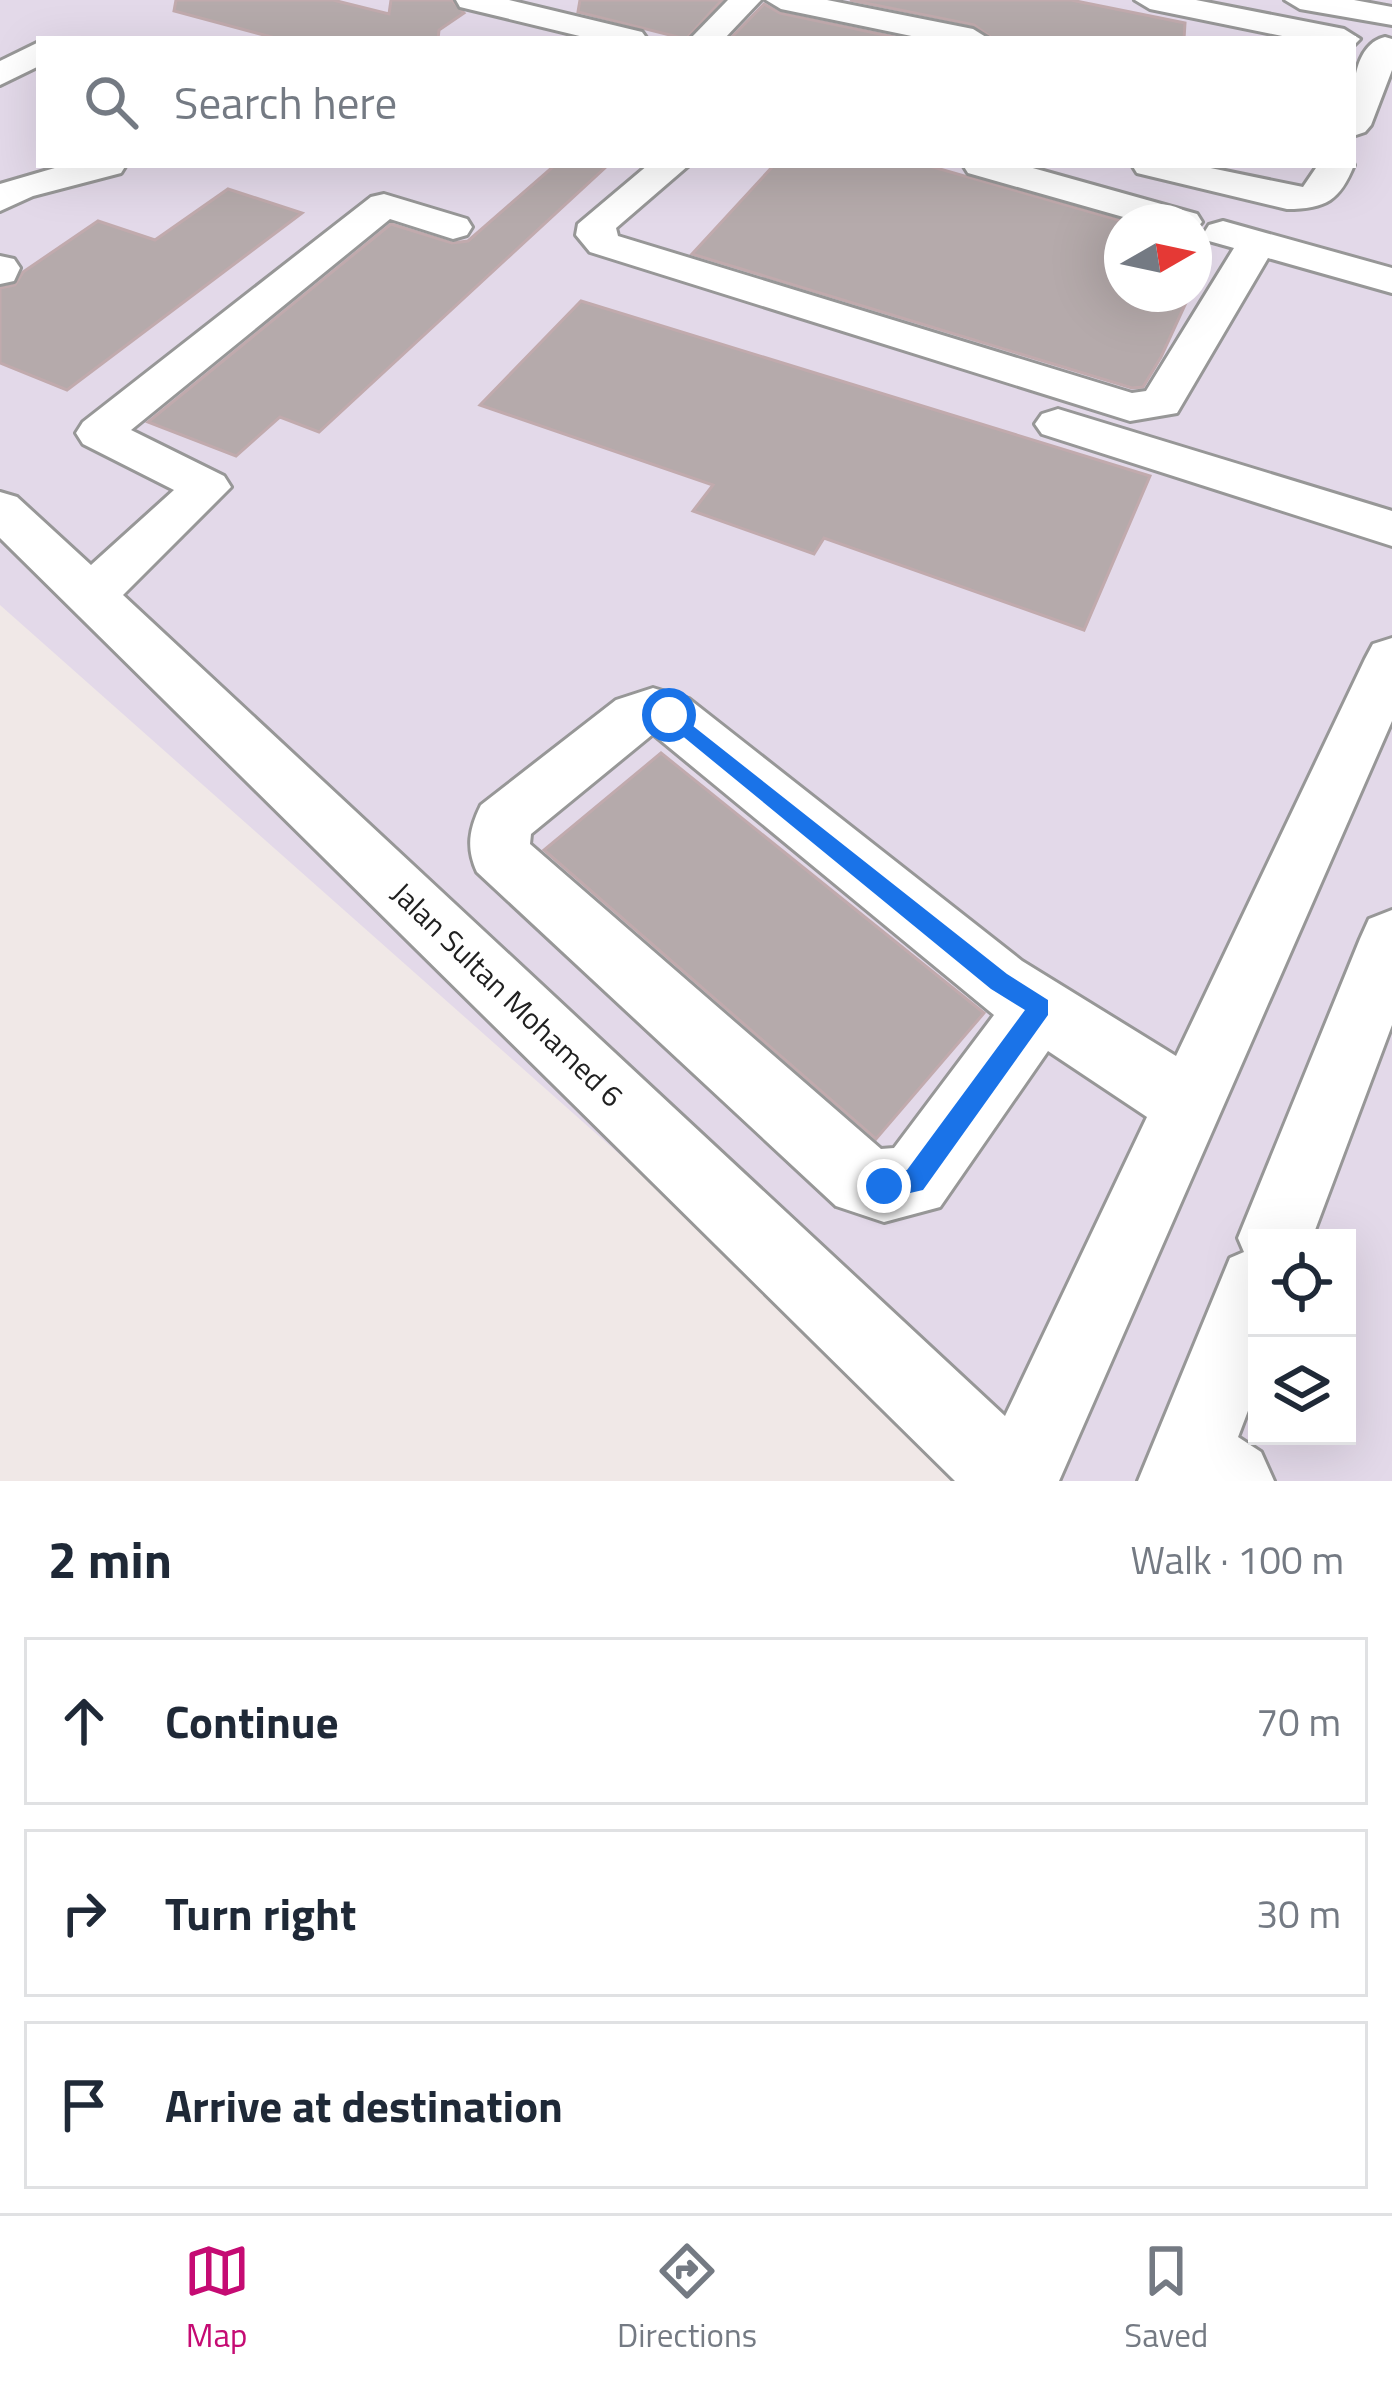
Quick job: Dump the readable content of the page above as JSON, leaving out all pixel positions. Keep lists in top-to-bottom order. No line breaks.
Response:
{"streets":{"street":["Jalan Sultan Mohamed 6"]},"north":"right","page":{"search":"Search here","heading":["2 min","Walk · 100 m"],"list":[["Continue","70 m"],["Turn right","30 m"],"Arrive at destination"],"nav":["Map","Directions","Saved"]}}
